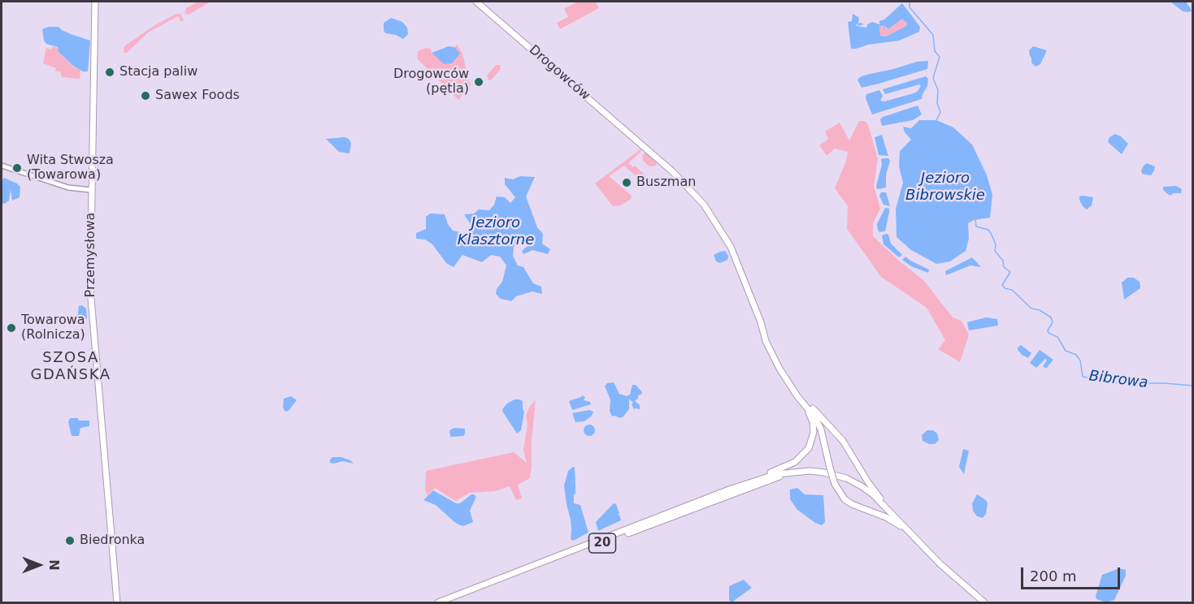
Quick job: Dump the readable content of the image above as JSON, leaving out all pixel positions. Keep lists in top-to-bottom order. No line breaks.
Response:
{"streets":{"main road":["Drogowców","Przemysłowa","20"]},"districts":["SZOSA GDAŃSKA"],"water":["Jezioro Bibrowskie","Jezioro Klasztorne","Bibrowa"],"places":["Stacja paliw","Drogowców (pętla)","Sawex Foods","Wita Stwosza (Towarowa)","Buszman","Towarowa (Rolnicza)","Biedronka"],"scale_bar":"200 m","north":"right"}
